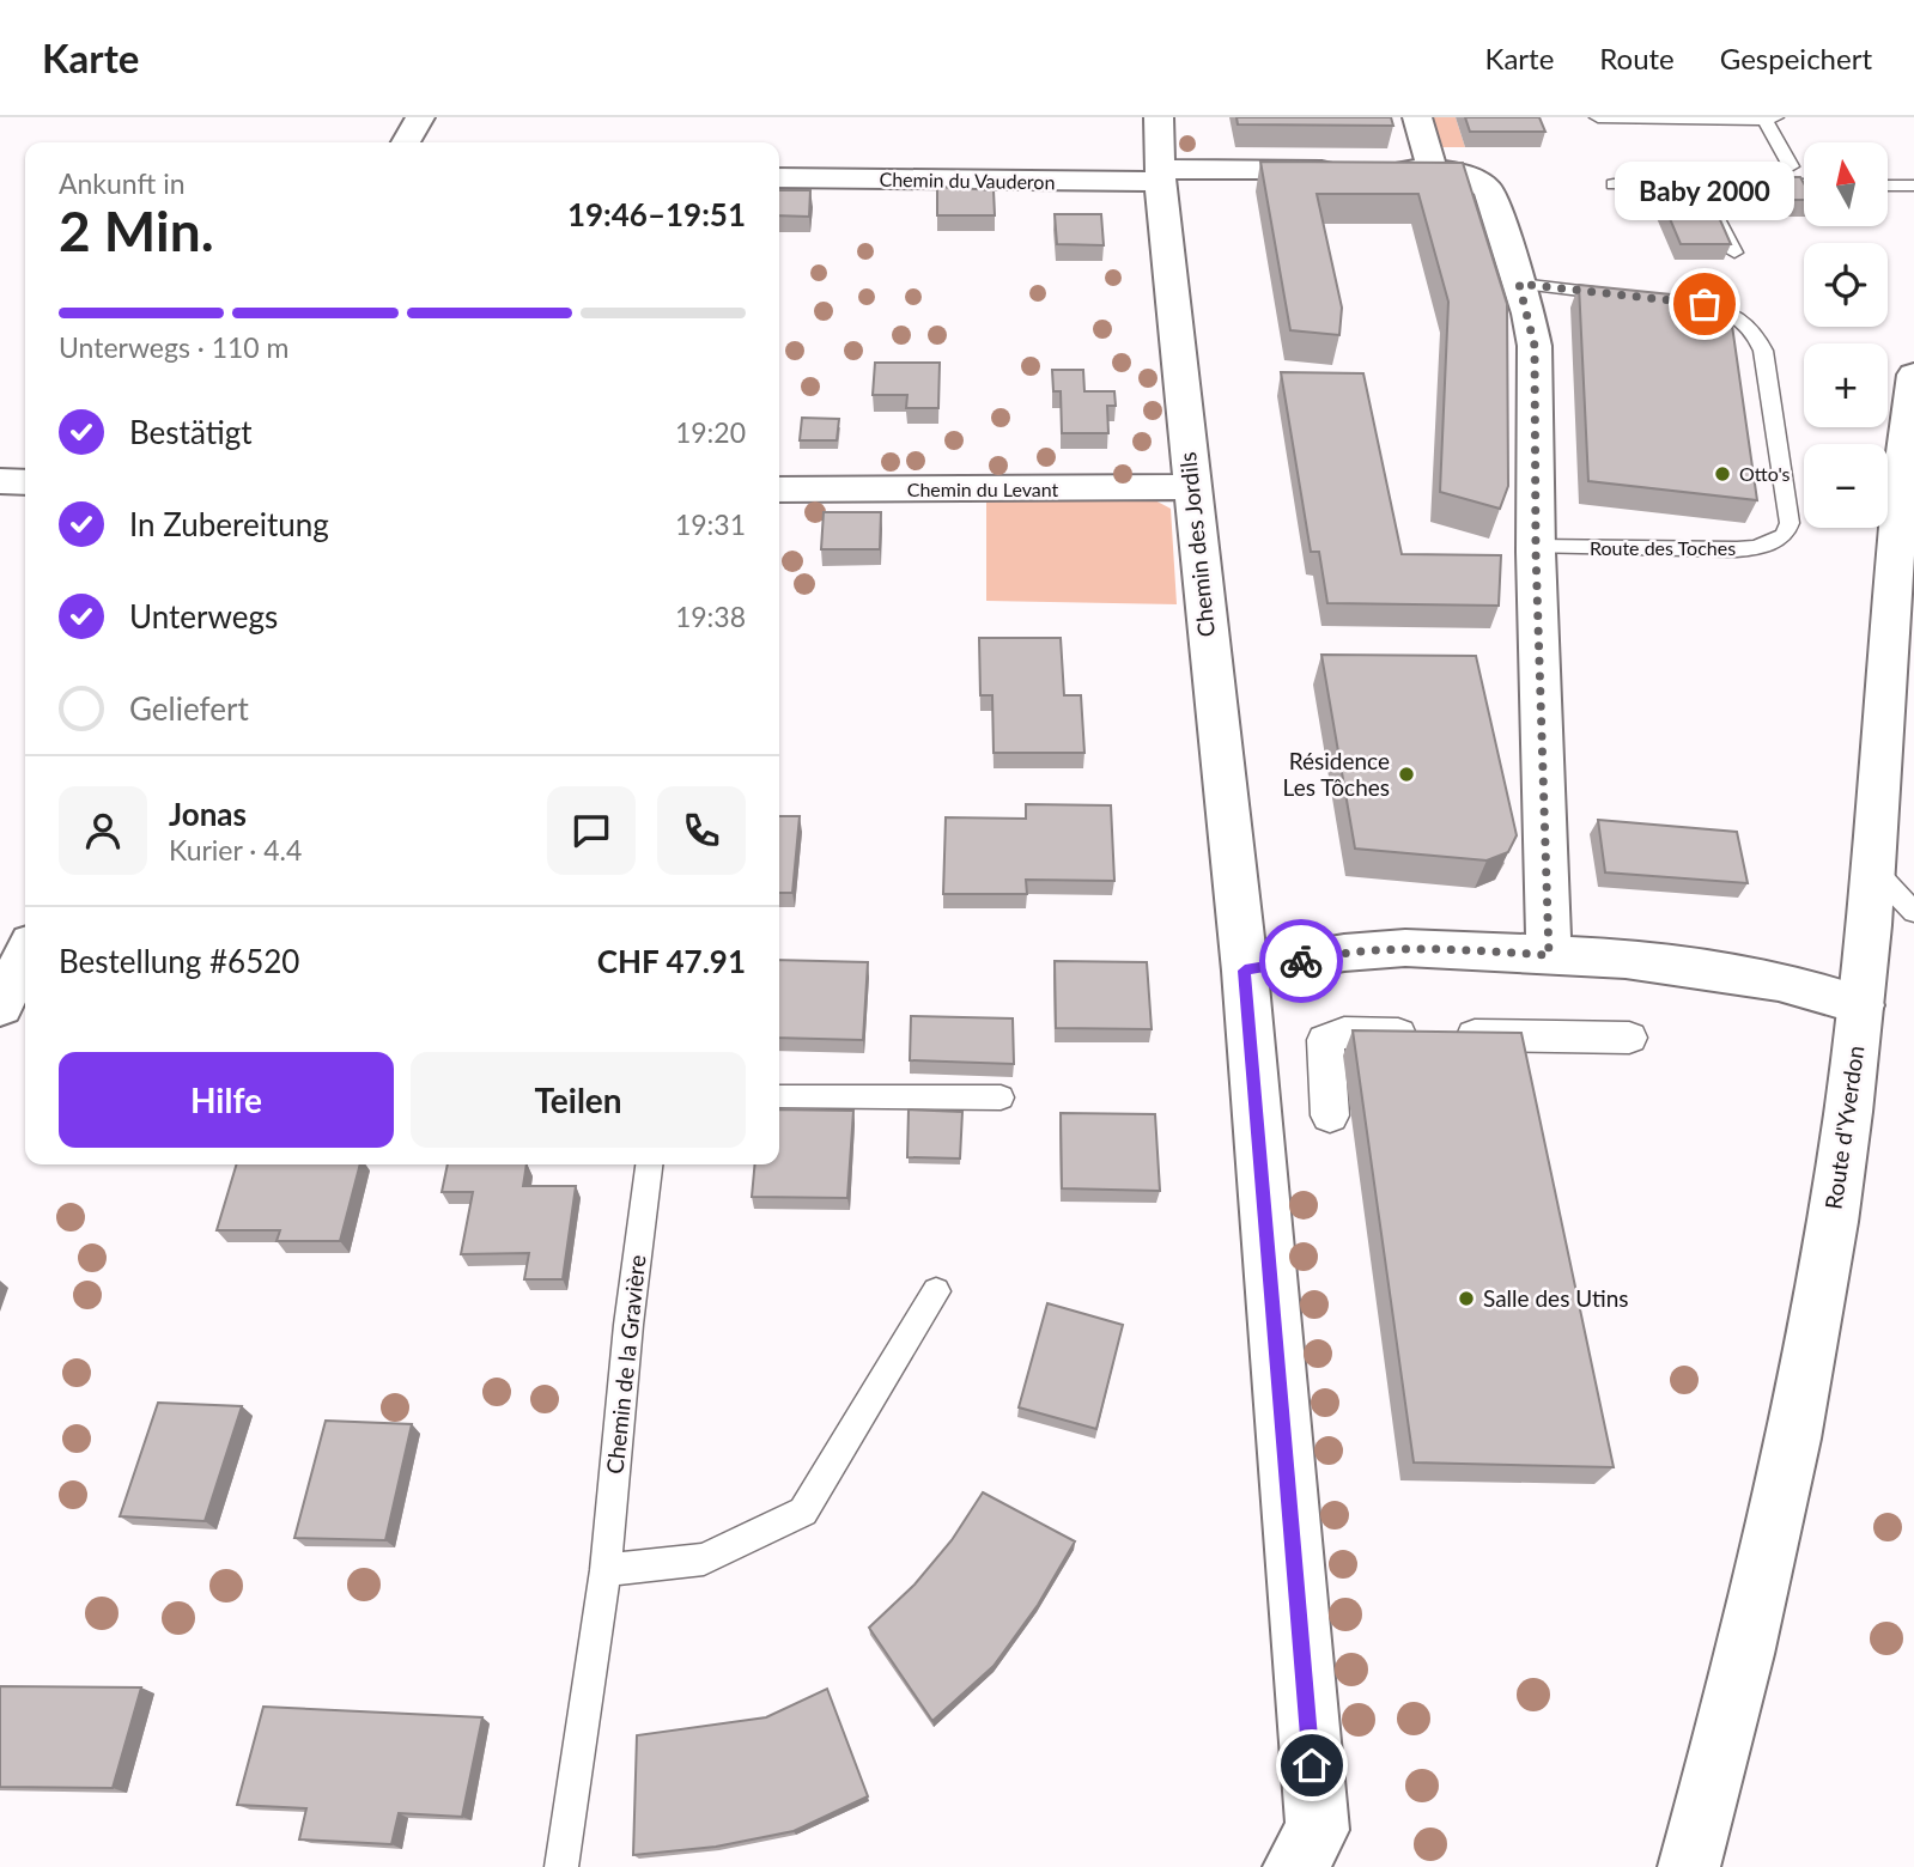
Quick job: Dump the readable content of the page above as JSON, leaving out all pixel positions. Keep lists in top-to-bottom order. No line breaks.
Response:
{"streets":{"street":["Chemin du Vauderon","Chemin du Levant","Chemin des Jordils","Route d'Yverdon"],"lane":["Route des Toches","Chemin de la Gravière"]},"crossings":[["Chemin du Vauderon","Chemin des Jordils"],["Chemin du Levant","Chemin des Jordils"]],"places":["Baby 2000","Otto's","Résidence Les Tôches","Salle des Utins"],"north":"top","page":{"header":"Karte","nav":["Karte","Route","Gespeichert"],"map_buttons":["+","−"],"heading":["2 Min.","Ankunft in","19:46–19:51"],"panel":["Jonas","Kurier · 4.4","Bestellung #6520","CHF 47.91"],"bubble":"Baby 2000","bar":"Unterwegs · 110 m","list":[["Bestätigt","19:20"],["In Zubereitung","19:31"],["Unterwegs","19:38"],"Geliefert"],"buttons":["Hilfe","Teilen"]}}
